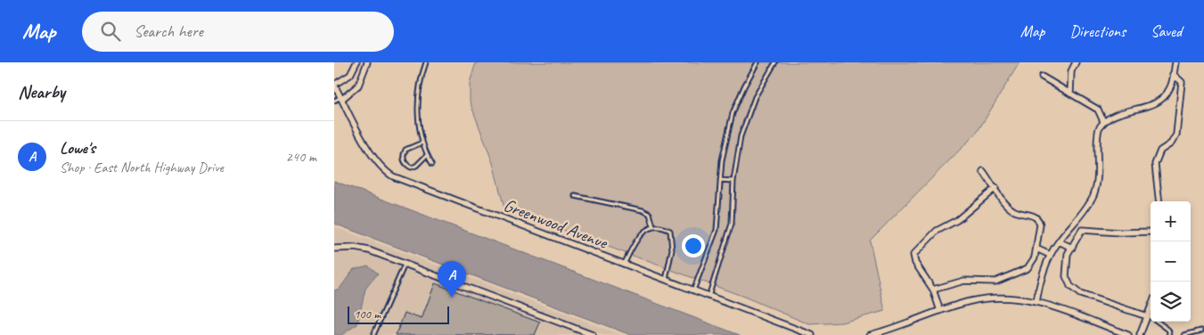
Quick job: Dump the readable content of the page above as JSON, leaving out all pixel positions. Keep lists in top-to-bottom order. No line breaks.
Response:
{"streets":{"street":["Greenwood Avenue"]},"scale_bar":"100 m","page":{"header":"Map","search":"Search here","nav":["Map","Directions","Saved"],"heading":"Nearby","list":[{"mark":"A","name":"Lowe's","note":"Shop · East North Highway Drive","value":"240 m"}],"map_buttons":["+","−"],"pins":"A","scale":"100 m"}}
